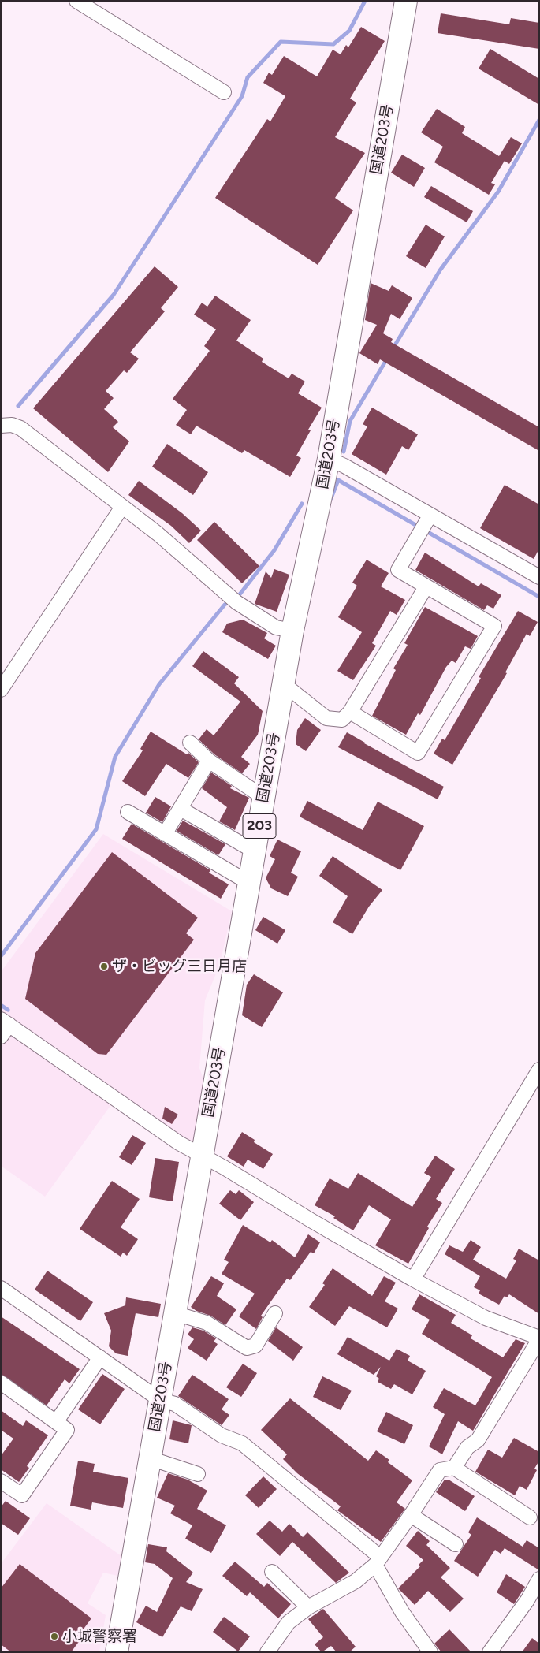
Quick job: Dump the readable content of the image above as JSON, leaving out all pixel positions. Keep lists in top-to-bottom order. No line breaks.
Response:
{"streets":{"highway":["国道203号","203"]},"places":["ザ・ビッグ三日月店","小城警察署"]}
